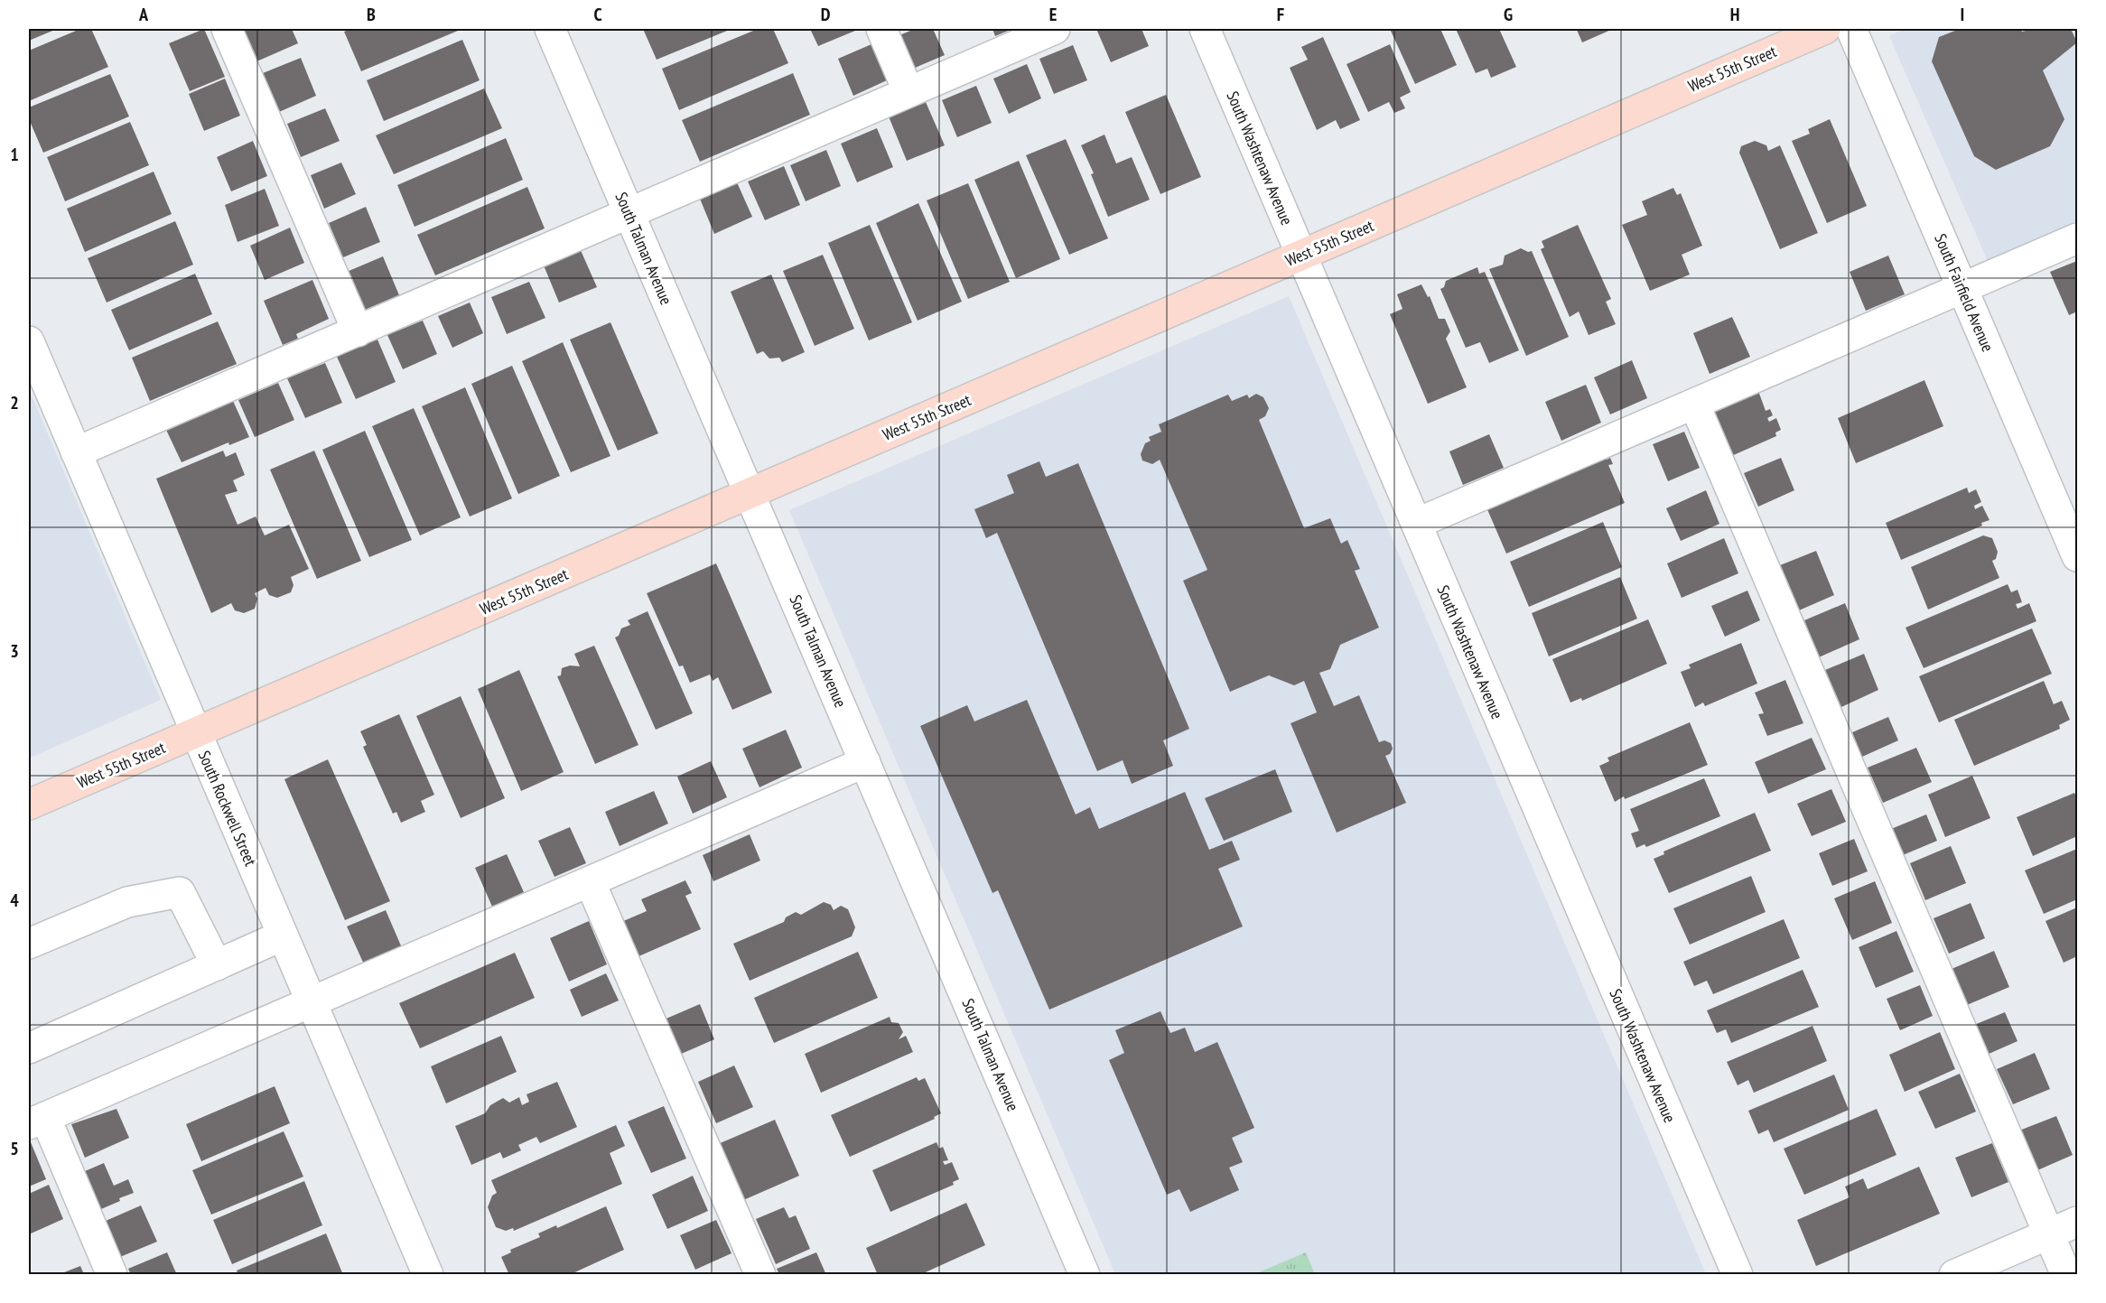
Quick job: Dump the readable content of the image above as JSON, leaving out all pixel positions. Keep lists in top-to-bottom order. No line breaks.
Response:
{"streets":{"main road":["West 55th Street"],"street":["South Washtenaw Avenue","South Talman Avenue","South Fairfield Avenue","South Rockwell Street"]},"crossings":[["West 55th Street","South Washtenaw Avenue"],["West 55th Street","South Talman Avenue"],["West 55th Street","South Rockwell Street"]],"grid":{"columns":["A","B","C","D","E","F","G","H","I"],"rows":["1","2","3","4","5"]}}
